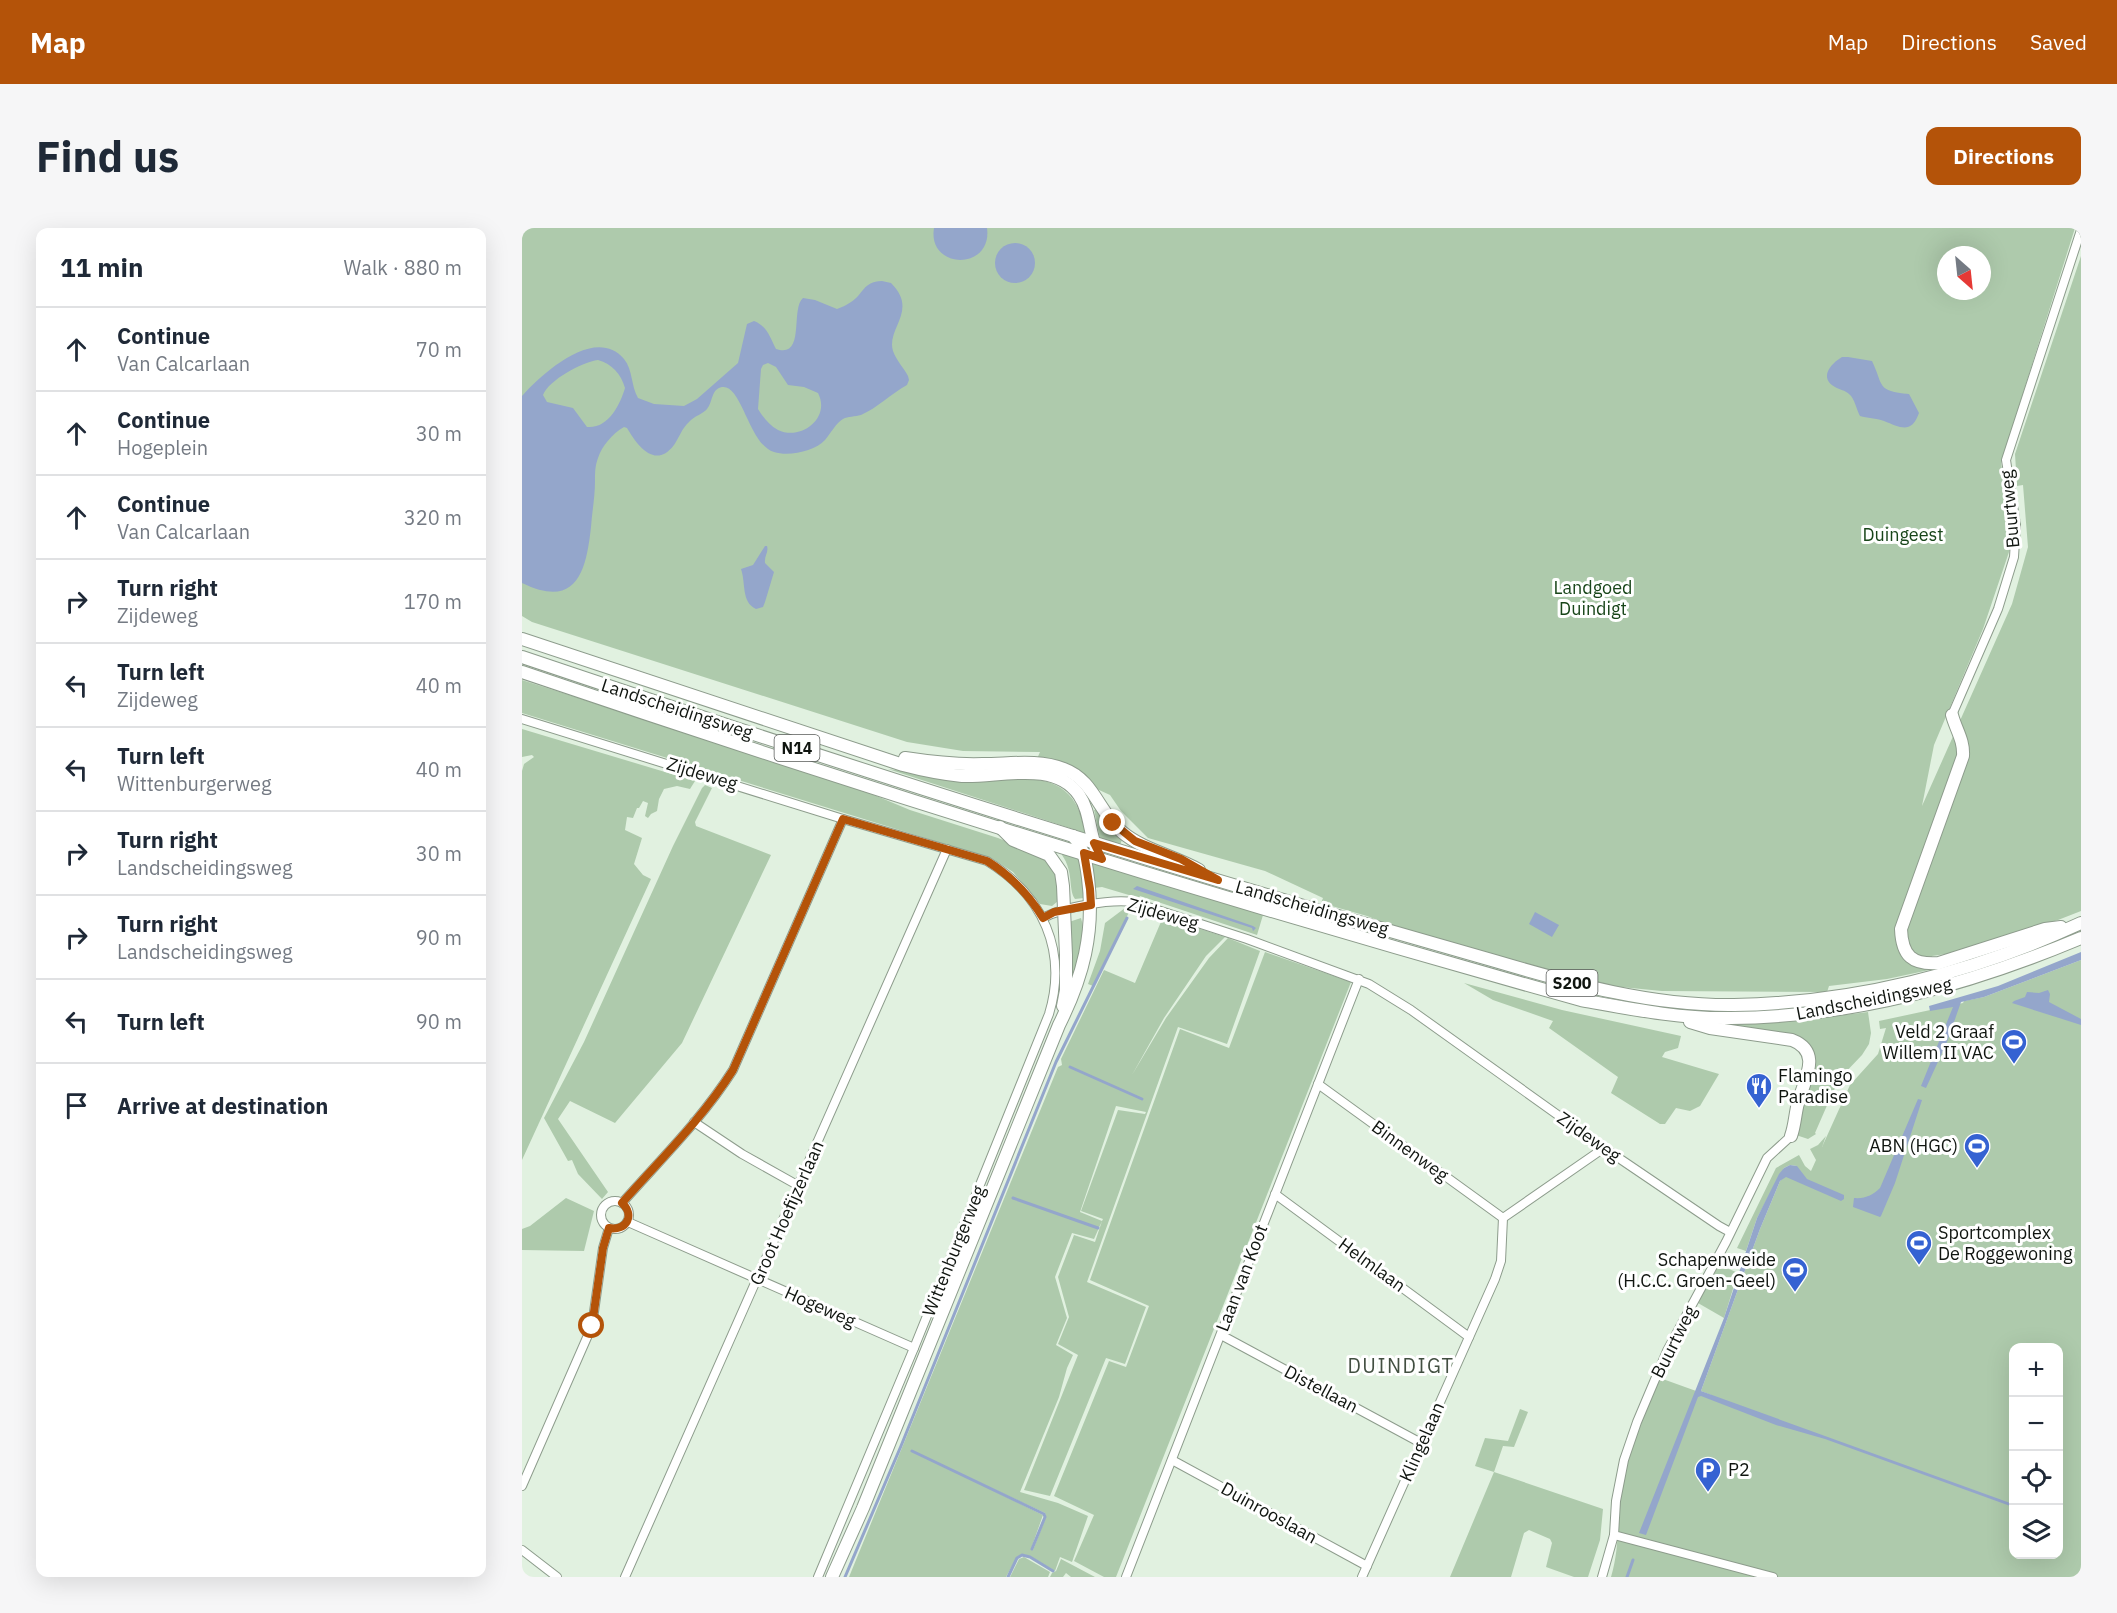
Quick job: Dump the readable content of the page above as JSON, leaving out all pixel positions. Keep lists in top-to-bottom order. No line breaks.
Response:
{"streets":{"main road":["Landscheidingsweg","N14","S200","Wittenburgerweg"],"street":["Buurtweg","Zijdeweg","Binnenweg","Groot Hoefijzerlaan","Helmlaan","Laan van Koot","Hogeweg","Distellaan","Klingelaan","Duinrooslaan"]},"crossings":[["Buurtweg","Zijdeweg"],["Landscheidingsweg","N14"],["Landscheidingsweg","Wittenburgerweg"],["Zijdeweg","Groot Hoefijzerlaan"],["Zijdeweg","Wittenburgerweg"],["Zijdeweg","Laan van Koot"],["Binnenweg","Laan van Koot"],["Binnenweg","Klingelaan"],["Groot Hoefijzerlaan","Hogeweg"],["Wittenburgerweg","Hogeweg"],["Helmlaan","Laan van Koot"],["Helmlaan","Klingelaan"],["Laan van Koot","Distellaan"],["Laan van Koot","Duinrooslaan"],["Distellaan","Klingelaan"],["Klingelaan","Duinrooslaan"]],"districts":["DUINDIGT"],"parks":["Duingeest","Landgoed Duindigt"],"places":{"sports":["Veld 2 Graaf Willem II VAC","ABN (HGC)","Sportcomplex De Roggewoning","Schapenweide (H.C.C. Groen-Geel)"],"restaurant":["Flamingo Paradise"],"parking":["P2"]},"north":"bottom right","page":{"header":"Map","nav":["Map","Directions","Saved"],"buttons":"Directions","title":"Find us","heading":["11 min","Walk · 880 m"],"list":[["Continue","Van Calcarlaan","70 m"],["Continue","Hogeplein","30 m"],["Continue","Van Calcarlaan","320 m"],["Turn right","Zijdeweg","170 m"],["Turn left","Zijdeweg","40 m"],["Turn left","Wittenburgerweg","40 m"],["Turn right","Landscheidingsweg","30 m"],["Turn right","Landscheidingsweg","90 m"],["Turn left","90 m"],"Arrive at destination"],"map_buttons":["+","−"]}}
